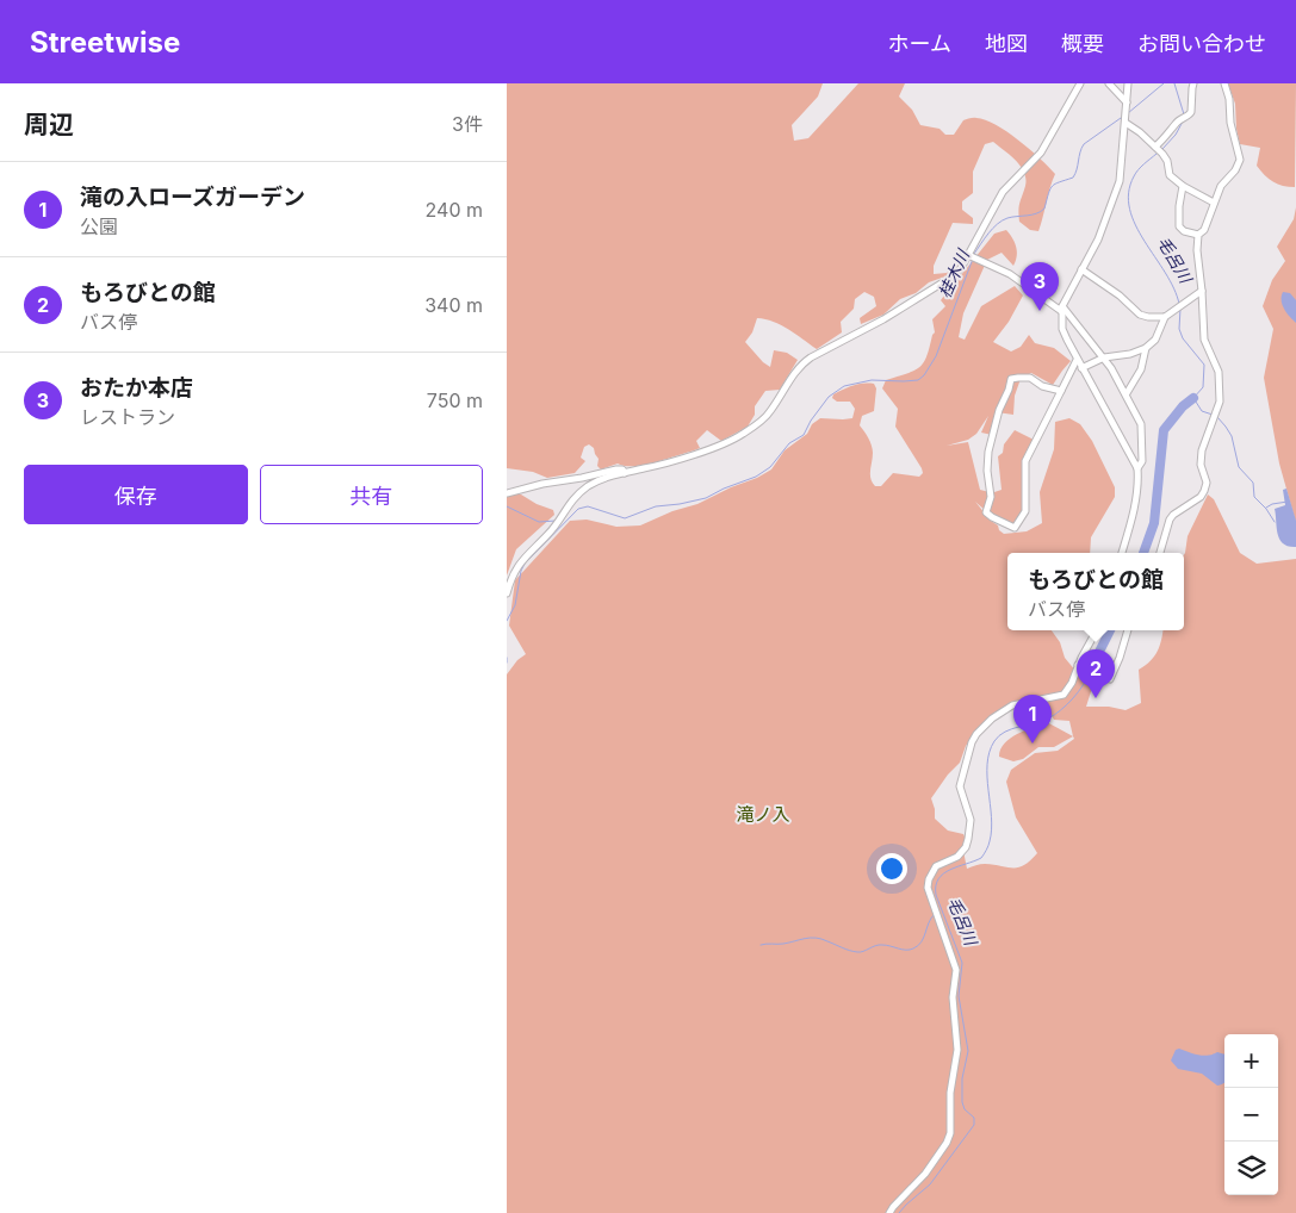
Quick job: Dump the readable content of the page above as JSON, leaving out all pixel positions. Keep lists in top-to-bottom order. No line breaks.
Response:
{"districts":["滝ノ入"],"water":["毛呂川","桂木川"],"page":{"header":"Streetwise","nav":["ホーム","地図","概要","お問い合わせ"],"heading":["周辺","3件"],"list":[{"mark":"1","name":"滝の入ローズガーデン","note":"公園","value":"240 m"},{"mark":"2","name":"もろびとの館","note":"バス停","value":"340 m"},{"mark":"3","name":"おたか本店","note":"レストラン","value":"750 m"}],"pins":["3","2","1"],"buttons":["保存","共有"],"popup":["もろびとの館","バス停"],"map_buttons":["+","−"]}}
